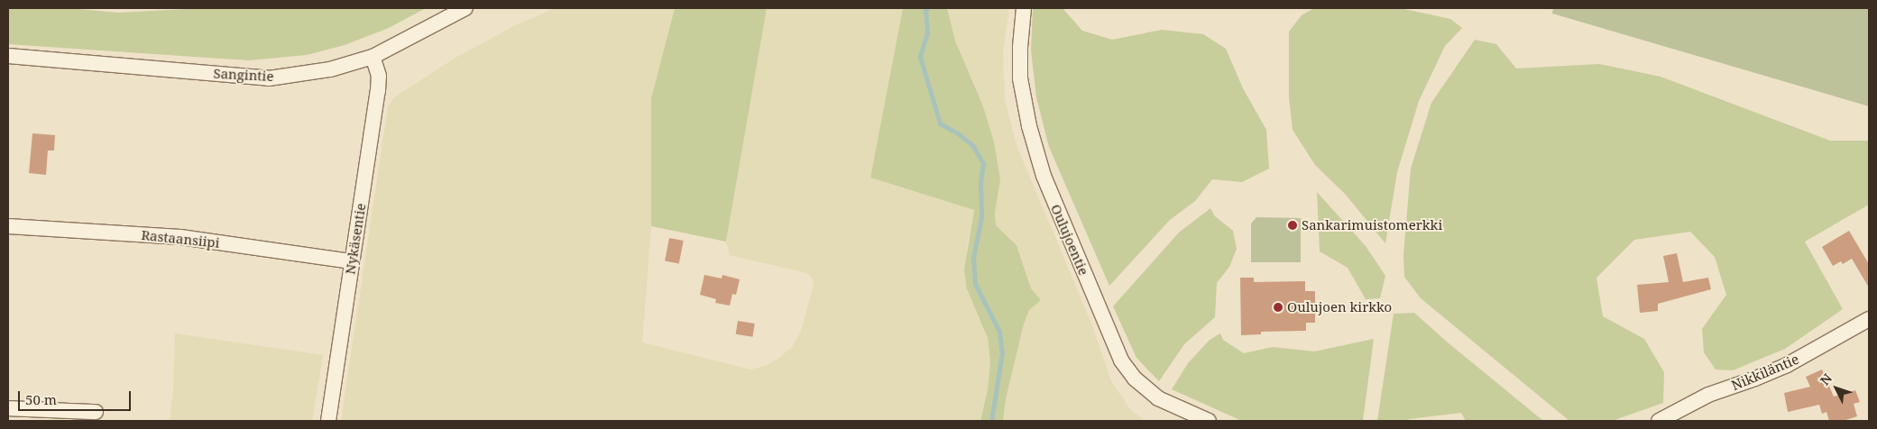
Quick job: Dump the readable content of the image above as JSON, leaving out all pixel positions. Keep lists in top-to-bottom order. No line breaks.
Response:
{"streets":{"street":["Sangintie","Rastaansiipi","Nykäsentie","Oulujoentie","Nikkiläntie"]},"crossings":[["Sangintie","Nykäsentie"],["Rastaansiipi","Nykäsentie"]],"places":["Sankarimuistomerkki","Oulujoen kirkko"],"scale_bar":"50 m","north":"top left"}
